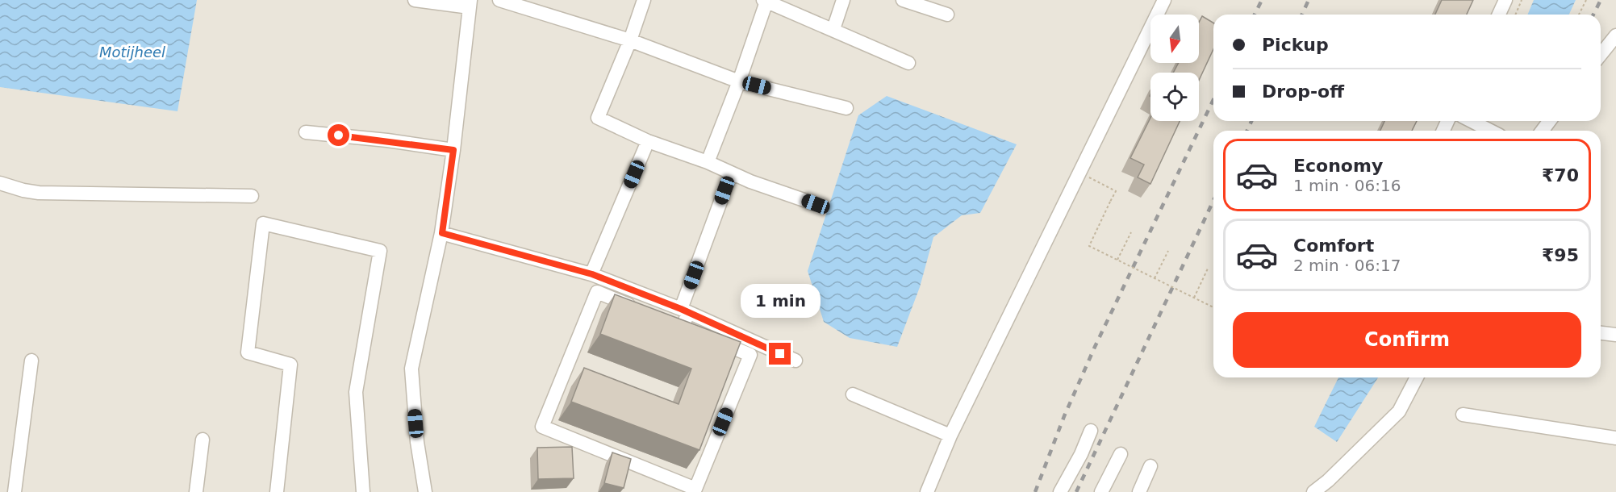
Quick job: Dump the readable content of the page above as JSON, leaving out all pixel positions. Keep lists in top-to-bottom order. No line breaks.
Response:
{"water":["Motijheel"],"north":"bottom","page":{"banner":["Pickup","Drop-off"],"list":[{"name":"Economy","note":"1 min · 06:16","value":"₹70"},{"name":"Comfort","note":"2 min · 06:17","value":"₹95"}],"bubble":"1 min","buttons":"Confirm"}}
